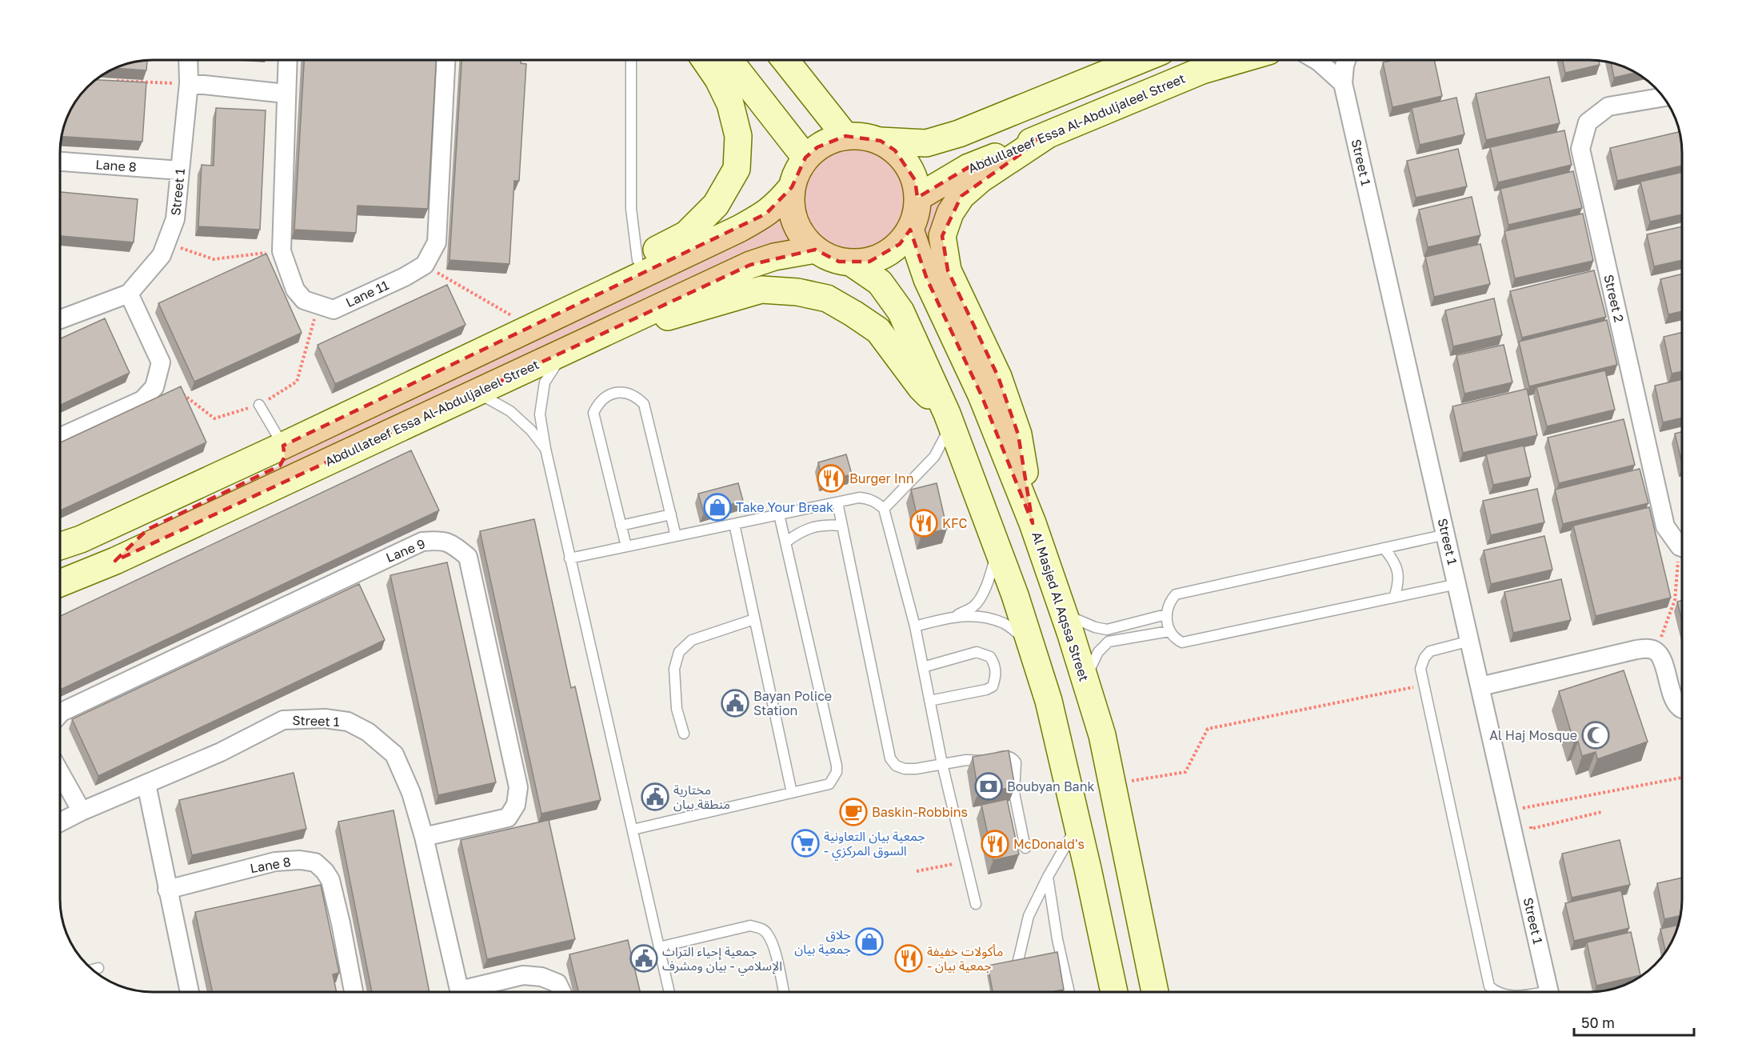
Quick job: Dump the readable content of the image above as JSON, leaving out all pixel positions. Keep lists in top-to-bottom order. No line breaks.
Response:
{"streets":{"main road":["Abdullateef Essa Al-Abduljaleel Street","Al Masjed Al Aqssa Street"],"street":["Street 1","Lane 8","Lane 11","Street 2","Lane 9"]},"crossings":[["Abdullateef Essa Al-Abduljaleel Street","Al Masjed Al Aqssa Street"],["Street 1","Lane 8"],["Street 1","Lane 9"]],"places":{"restaurant":["Burger Inn","KFC","McDonald's","مأكولات خفيفة - جمعية بيان"],"shop":["Take Your Break","حلاق جمعية بيان"],"public building":["Bayan Police Station","مختارية منطقة بيان","جمعية إحياء التراث الإسلامي - بيان ومشرف"],"mosque":["Al Haj Mosque"],"bank":["Boubyan Bank"],"cafe":["Baskin-Robbins"],"supermarket":["جمعية بيان التعاونية - السوق المركزي"]},"scale_bar":"50 m"}
